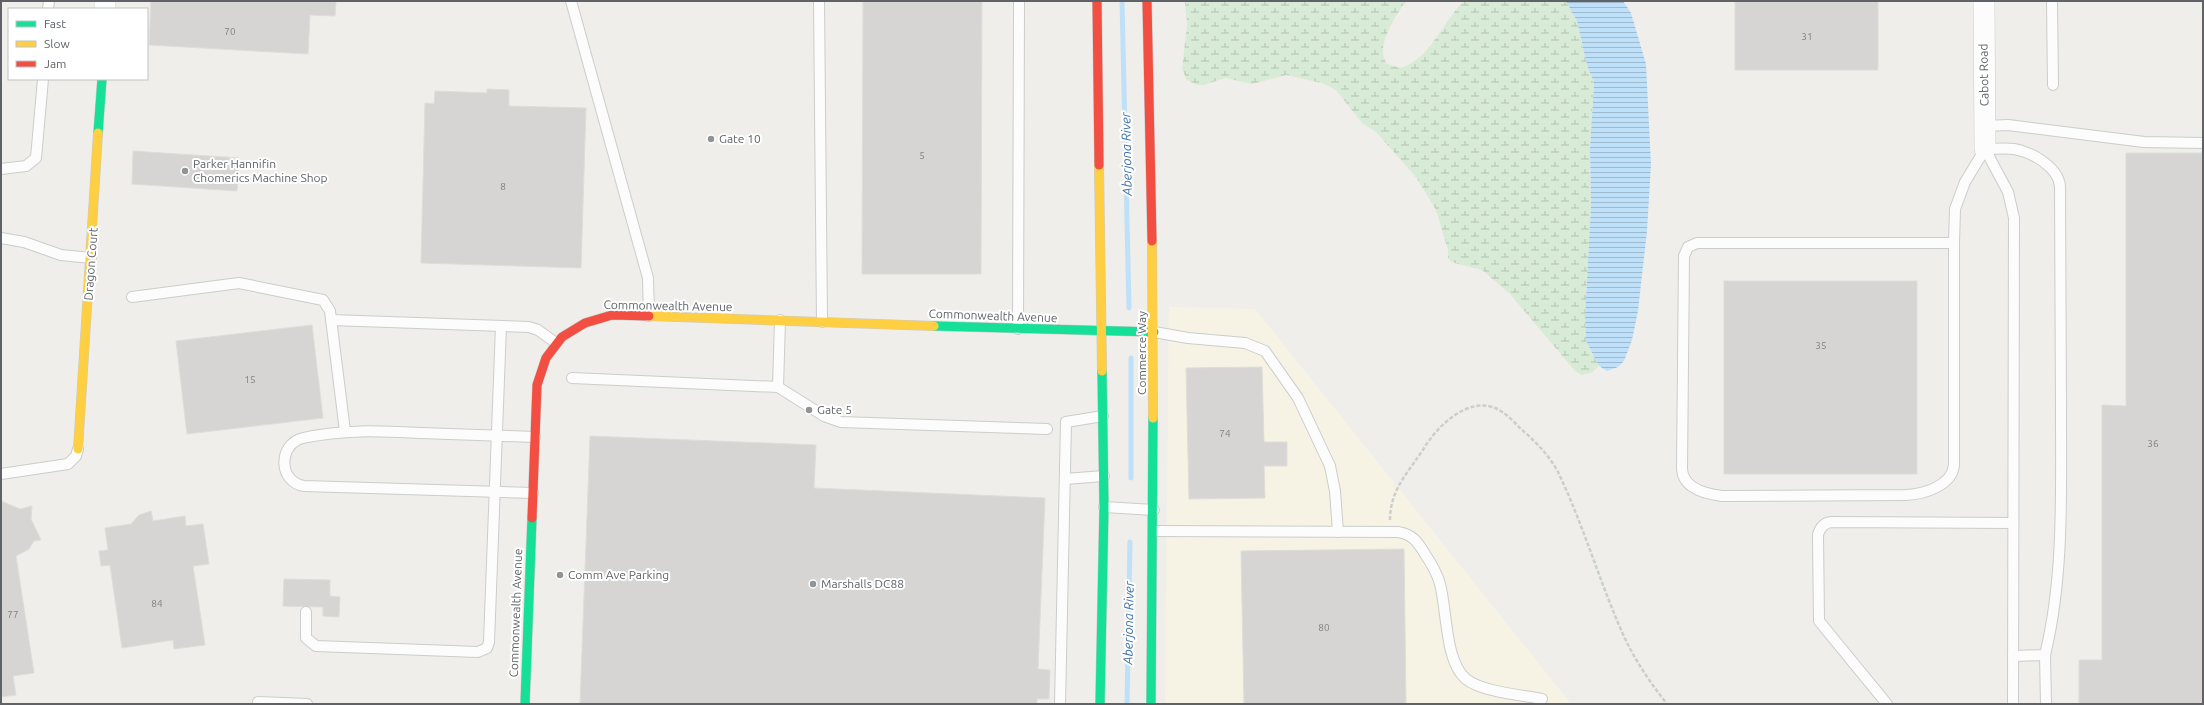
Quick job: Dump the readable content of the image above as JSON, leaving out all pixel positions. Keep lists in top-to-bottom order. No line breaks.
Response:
{"streets":{"street":["Cabot Road","Dragon Court","Commonwealth Avenue","Commerce Way"]},"crossings":[["Commonwealth Avenue","Commerce Way"]],"water":["Aberjona River"],"places":["Gate 10","Parker Hannifin Chomerics Machine Shop","Gate 5","Comm Ave Parking","Marshalls DC88"],"house_numbers":["70","31","5","8","35","15","74","36","84","77","80"],"legend":["Fast","Slow","Jam"]}
